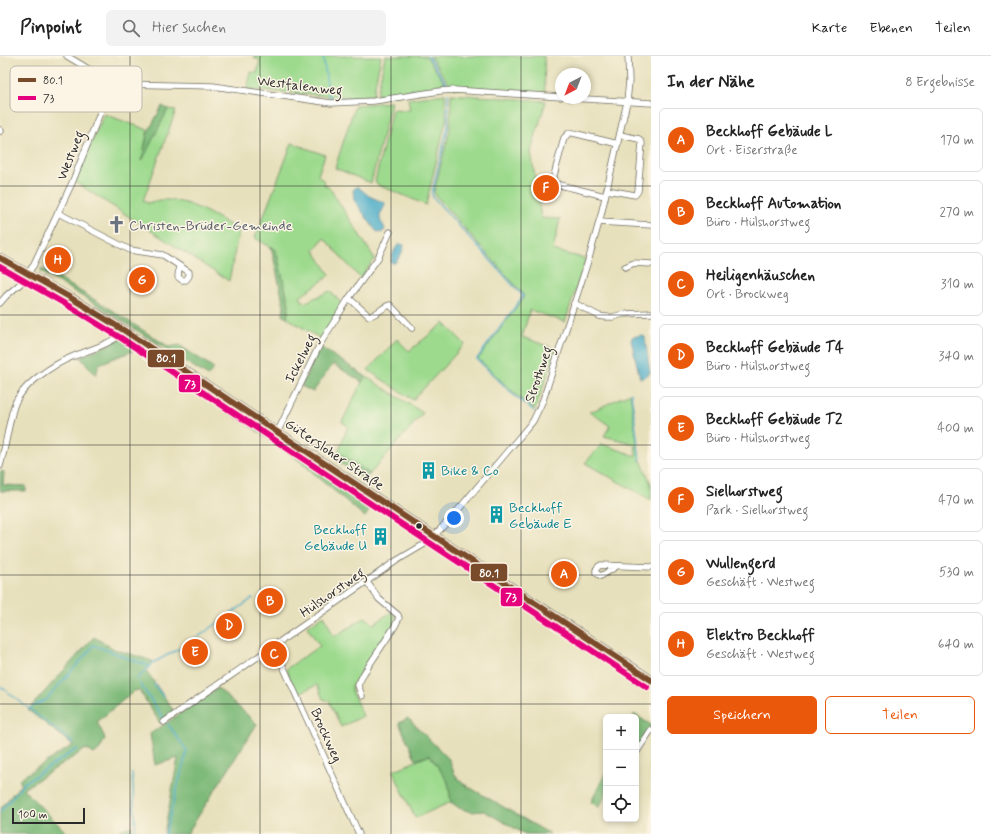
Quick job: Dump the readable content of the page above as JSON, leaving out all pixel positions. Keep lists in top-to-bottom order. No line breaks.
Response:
{"streets":{"main road":["Gütersloher Straße"],"street":["Westfalenweg","Westweg","Ickelweg","Strothweg","Hülshorstweg","Brockweg"]},"crossings":[["Westweg","Gütersloher Straße"],["Ickelweg","Gütersloher Straße"],["Strothweg","Gütersloher Straße"],["Strothweg","Hülshorstweg"],["Gütersloher Straße","Hülshorstweg"],["Hülshorstweg","Brockweg"]],"places":{"church":["Christen-Brüder-Gemeinde"],"building":["Bike & Co","Beckhoff Gebäude E","Beckhoff Gebäude U"]},"lines":["transit line 80.1","transit line 73"],"legend":["80.1","73"],"scale_bar":"100 m","north":"bottom left","page":{"header":"Pinpoint","search":"Hier suchen","nav":["Karte","Ebenen","Teilen"],"heading":["In der Nähe","8 Ergebnisse"],"list":[{"mark":"A","name":"Beckhoff Gebäude L","note":"Ort · Eiserstraße","value":"170 m"},{"mark":"B","name":"Beckhoff Automation","note":"Büro · Hülshorstweg","value":"270 m"},{"mark":"C","name":"Heiligenhäuschen","note":"Ort · Brockweg","value":"310 m"},{"mark":"D","name":"Beckhoff Gebäude T4","note":"Büro · Hülshorstweg","value":"340 m"},{"mark":"E","name":"Beckhoff Gebäude T2","note":"Büro · Hülshorstweg","value":"400 m"},{"mark":"F","name":"Sielhorstweg","note":"Park · Sielhorstweg","value":"470 m"},{"mark":"G","name":"Wullengerd","note":"Geschäft · Westweg","value":"530 m"},{"mark":"H","name":"Elektro Beckhoff","note":"Geschäft · Westweg","value":"640 m"}],"pins":["F","H","G","A","B","D","E","C"],"buttons":["Speichern","Teilen"],"map_buttons":["+","−"],"scale":"100 m"}}
